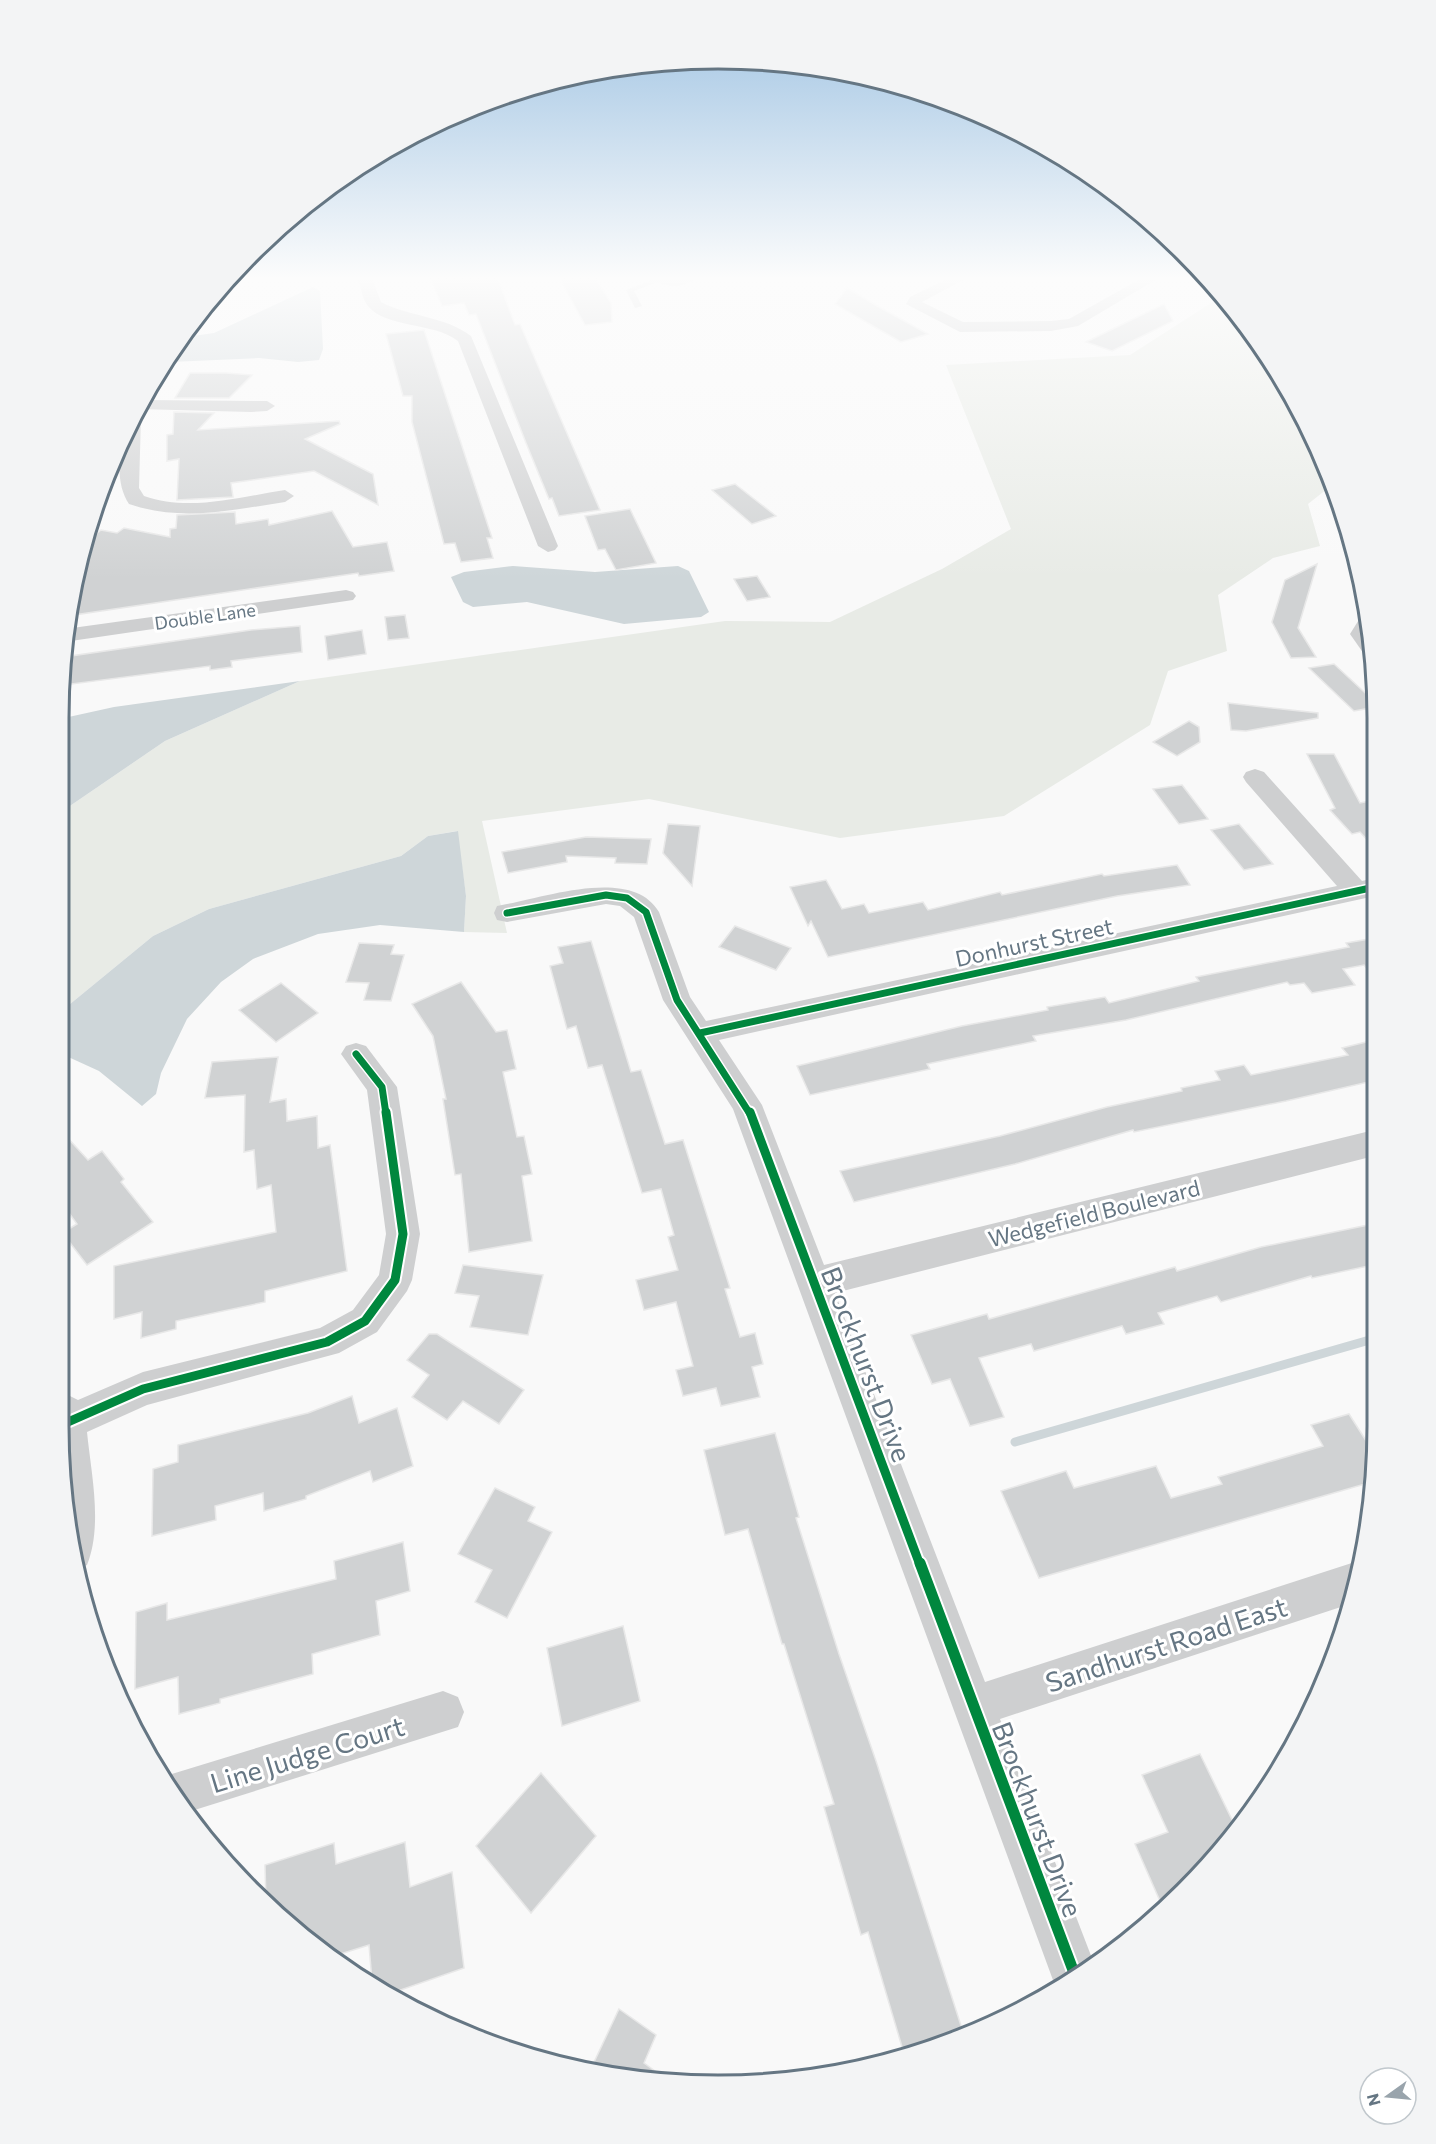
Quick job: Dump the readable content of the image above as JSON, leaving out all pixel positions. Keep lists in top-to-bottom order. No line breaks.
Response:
{"streets":{"street":["Double Lane","Donhurst Street","Wedgefield Boulevard","Brockhurst Drive","Sandhurst Road East","Line Judge Court"]},"crossings":[["Donhurst Street","Brockhurst Drive"],["Wedgefield Boulevard","Brockhurst Drive"],["Brockhurst Drive","Sandhurst Road East"]],"north":"left"}
